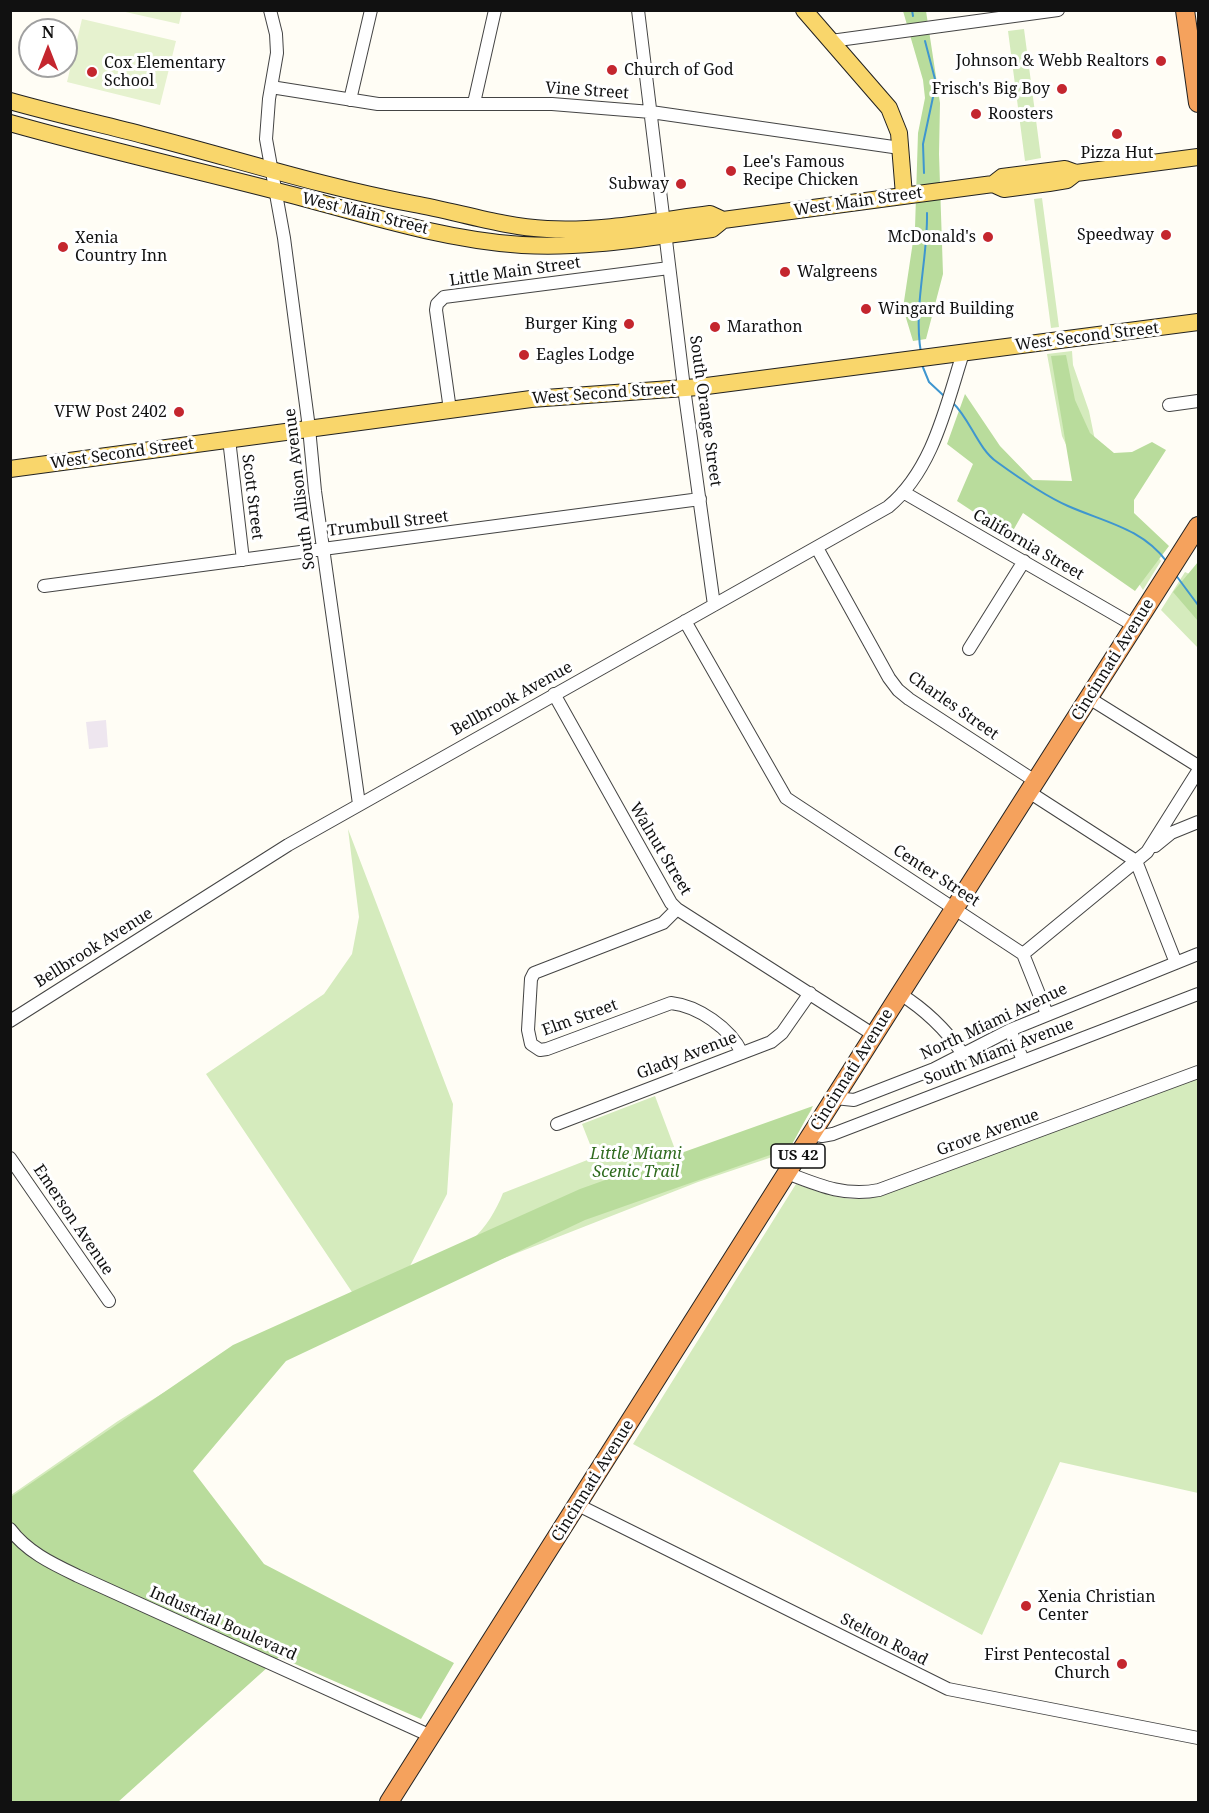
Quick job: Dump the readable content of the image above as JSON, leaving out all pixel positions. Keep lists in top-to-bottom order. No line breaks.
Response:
{"streets":{"highway":["Cincinnati Avenue","US 42"],"main road":["West Main Street","West Second Street"],"street":["Vine Street","Little Main Street","South Orange Street","South Allison Avenue","Scott Street","Trumbull Street","California Street","Bellbrook Avenue","Charles Street","Walnut Street","Center Street","Elm Street","North Miami Avenue","South Miami Avenue","Glady Avenue","Grove Avenue","Emerson Avenue","Industrial Boulevard","Stelton Road"]},"crossings":[["Vine Street","South Orange Street"],["Vine Street","South Allison Avenue"],["West Main Street","South Orange Street"],["West Main Street","South Allison Avenue"],["Little Main Street","West Second Street"],["Little Main Street","South Orange Street"],["West Second Street","South Orange Street"],["West Second Street","South Allison Avenue"],["West Second Street","Scott Street"],["West Second Street","Bellbrook Avenue"],["South Orange Street","Trumbull Street"],["South Orange Street","Bellbrook Avenue"],["South Allison Avenue","Trumbull Street"],["South Allison Avenue","Bellbrook Avenue"],["Scott Street","Trumbull Street"],["California Street","Cincinnati Avenue"],["California Street","Bellbrook Avenue"],["Cincinnati Avenue","Charles Street"],["Cincinnati Avenue","Walnut Street"],["Cincinnati Avenue","Center Street"],["Cincinnati Avenue","North Miami Avenue"],["Cincinnati Avenue","South Miami Avenue"],["Cincinnati Avenue","Grove Avenue"],["Cincinnati Avenue","Industrial Boulevard"],["Cincinnati Avenue","Stelton Road"],["Bellbrook Avenue","Charles Street"],["Bellbrook Avenue","Walnut Street"],["Bellbrook Avenue","Center Street"],["Walnut Street","Elm Street"],["Walnut Street","Glady Avenue"],["Elm Street","Glady Avenue"]],"parks":["Little Miami Scenic Trail"],"places":["Johnson & Webb Realtors","Church of God","Cox Elementary School","Frisch's Big Boy","Roosters","Pizza Hut","Lee's Famous Recipe Chicken","Subway","Speedway","McDonald's","Xenia Country Inn","Walgreens","Wingard Building","Burger King","Marathon","Eagles Lodge","VFW Post 2402","Xenia Christian Center","First Pentecostal Church"],"north":"top"}
